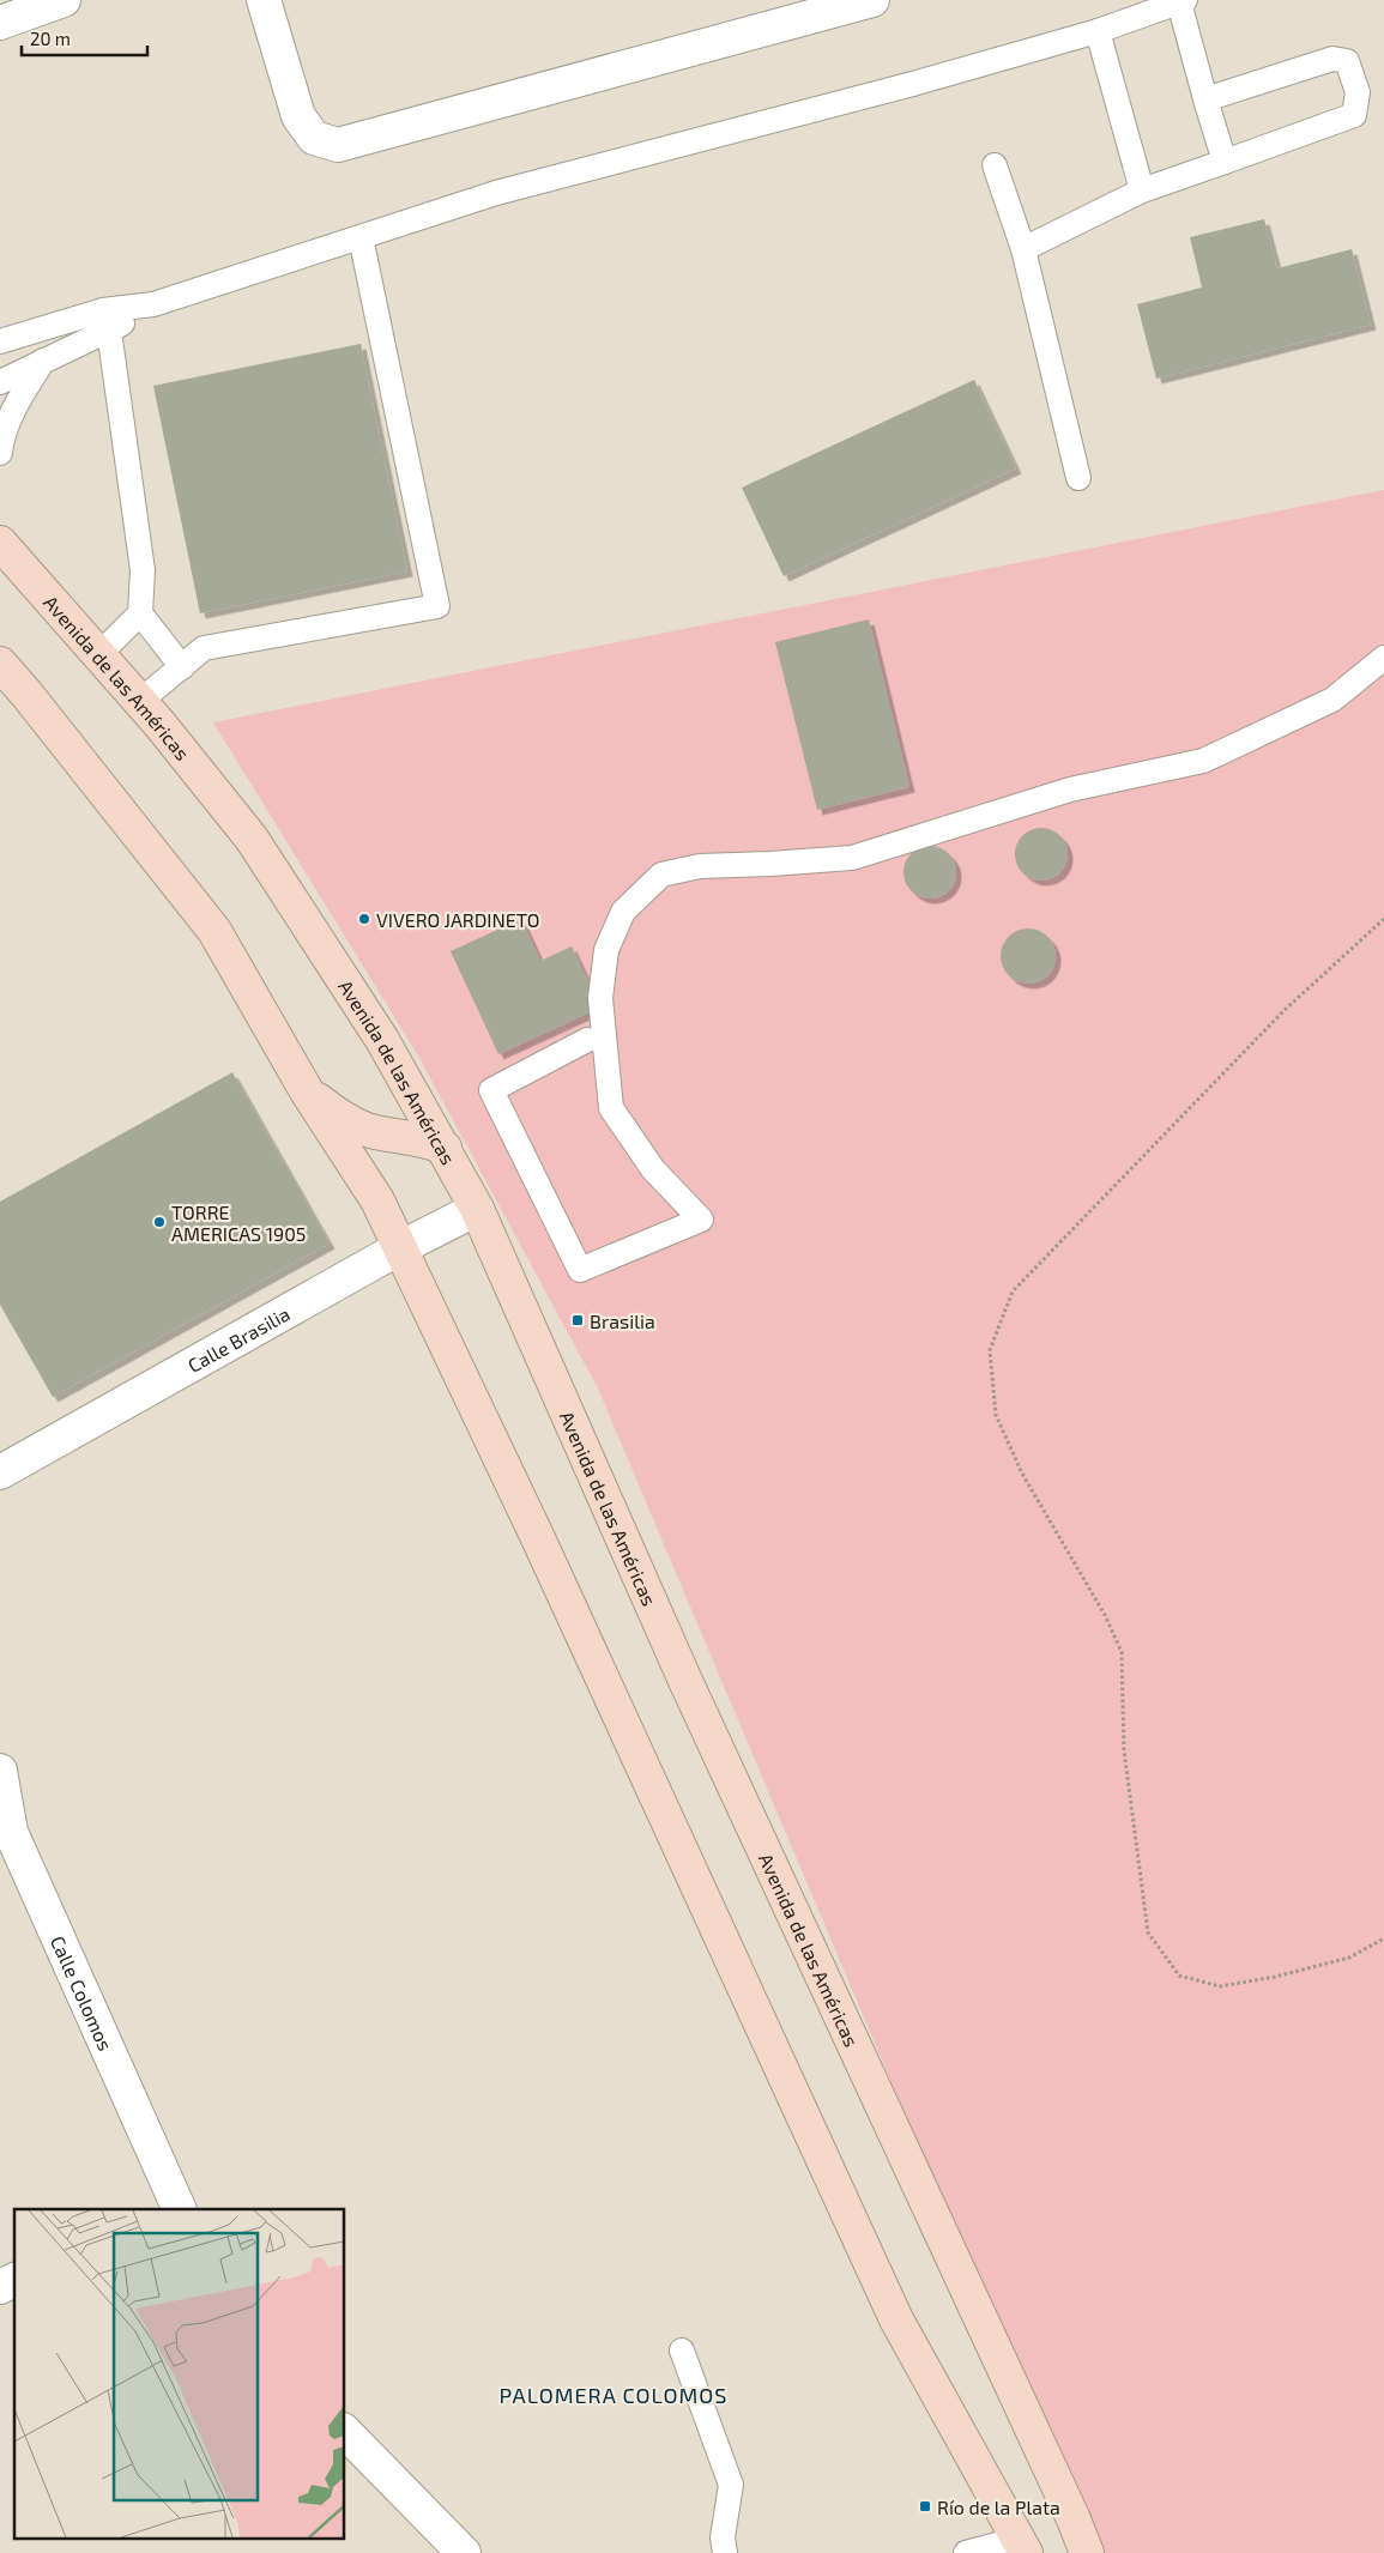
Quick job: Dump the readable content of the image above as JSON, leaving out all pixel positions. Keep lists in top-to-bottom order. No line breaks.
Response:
{"streets":{"main road":["Avenida de las Américas"],"street":["Calle Brasilia","Calle Colomos"]},"crossings":[["Avenida de las Américas","Calle Brasilia"]],"districts":["PALOMERA COLOMOS"],"places":{"other":["VIVERO JARDINETO","TORRE AMERICAS 1905"],"transit":["Brasilia","Río de la Plata"]},"scale_bar":"20 m"}
